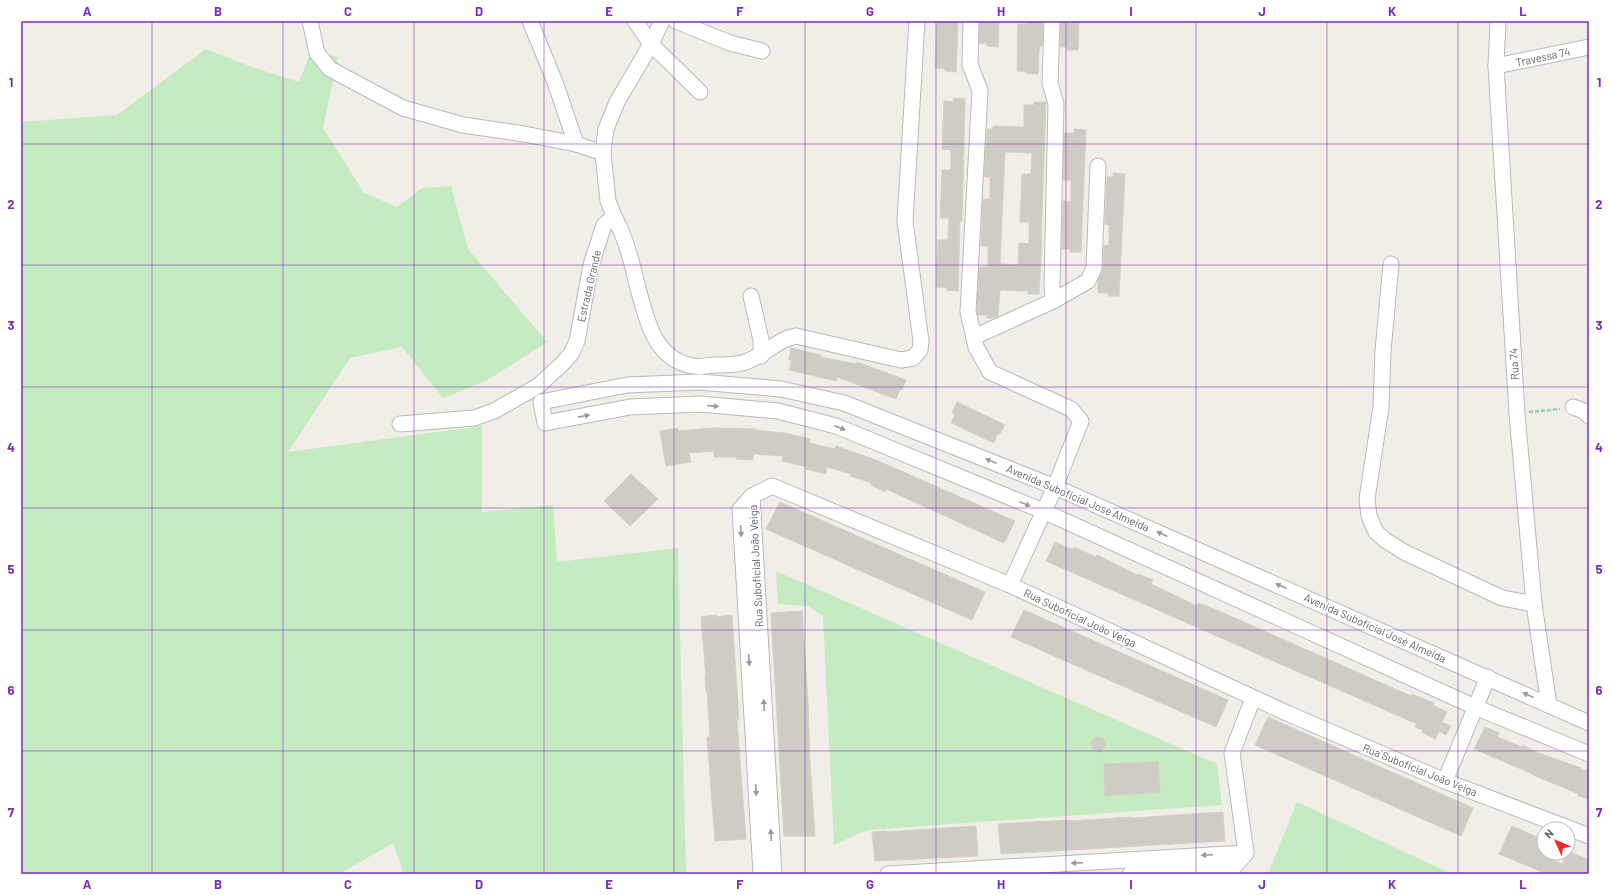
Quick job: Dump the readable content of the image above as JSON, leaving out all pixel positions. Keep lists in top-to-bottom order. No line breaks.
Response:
{"streets":{"street":["Travessa 74","Estrada Grande","Rua 74","Avenida Suboficial José Almeida","Rua Suboficial João Veiga"]},"crossings":[["Travessa 74","Rua 74"],["Rua 74","Avenida Suboficial José Almeida"]],"north":"top left","grid":{"columns":["A","B","C","D","E","F","G","H","I","J","K","L"],"rows":["1","2","3","4","5","6","7"]}}
